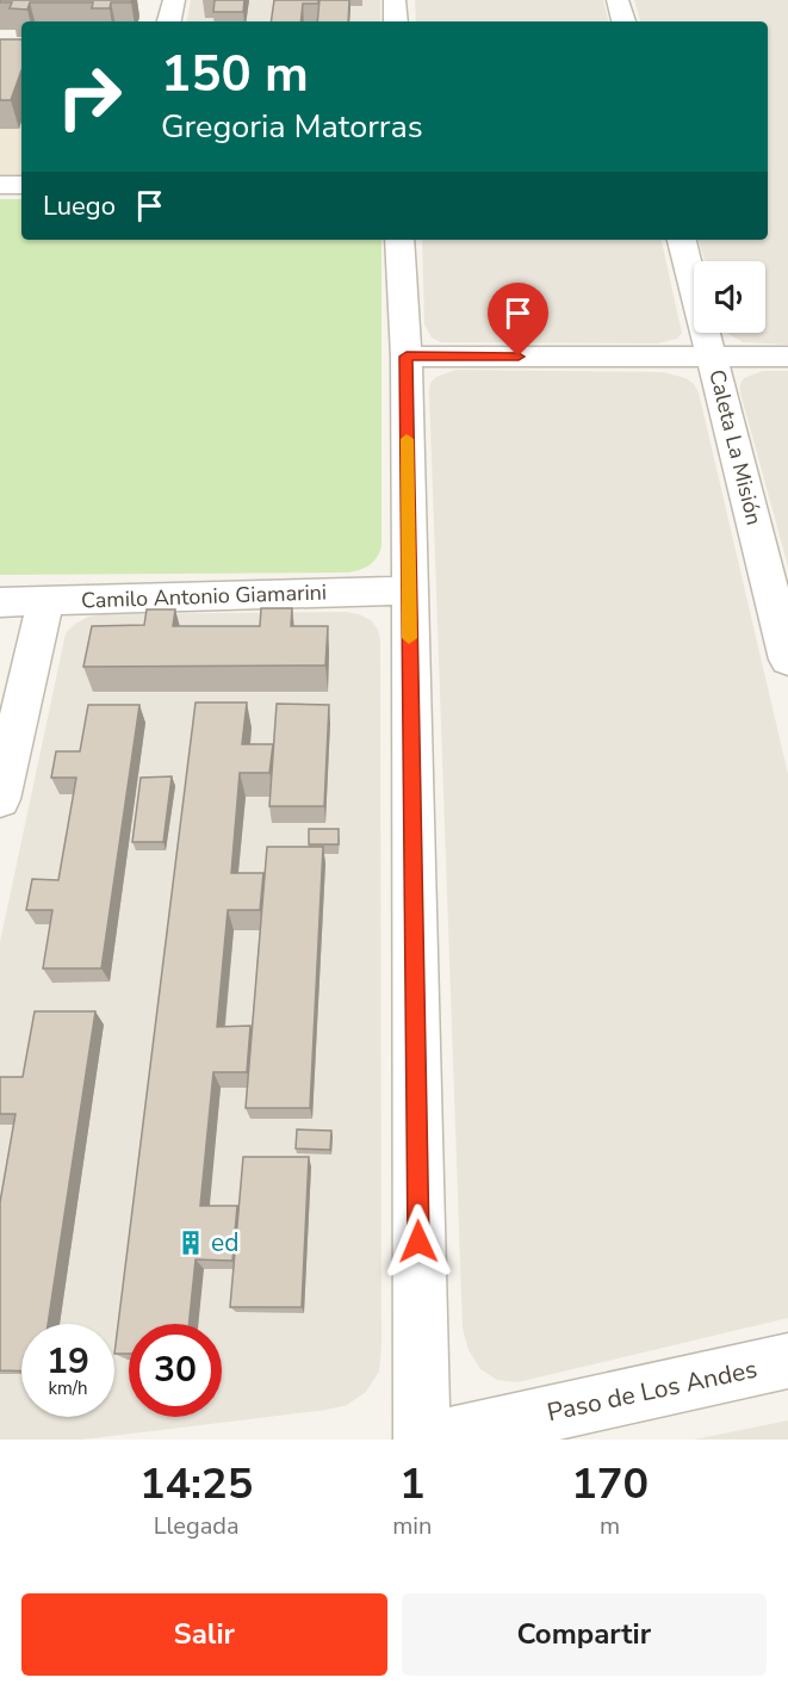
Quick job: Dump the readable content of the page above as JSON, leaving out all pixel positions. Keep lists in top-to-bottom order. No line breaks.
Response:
{"streets":{"street":["Caleta La Misión","Camilo Antonio Giamarini","Paso de Los Andes"]},"places":{"building":["ed"]},"page":{"turn":["150 m","Gregoria Matorras"],"then":"Luego","speed":"19 km/h","limit":"30","eta":["14:25","Llegada","1","min","170","m"],"buttons":["Salir","Compartir"]}}
